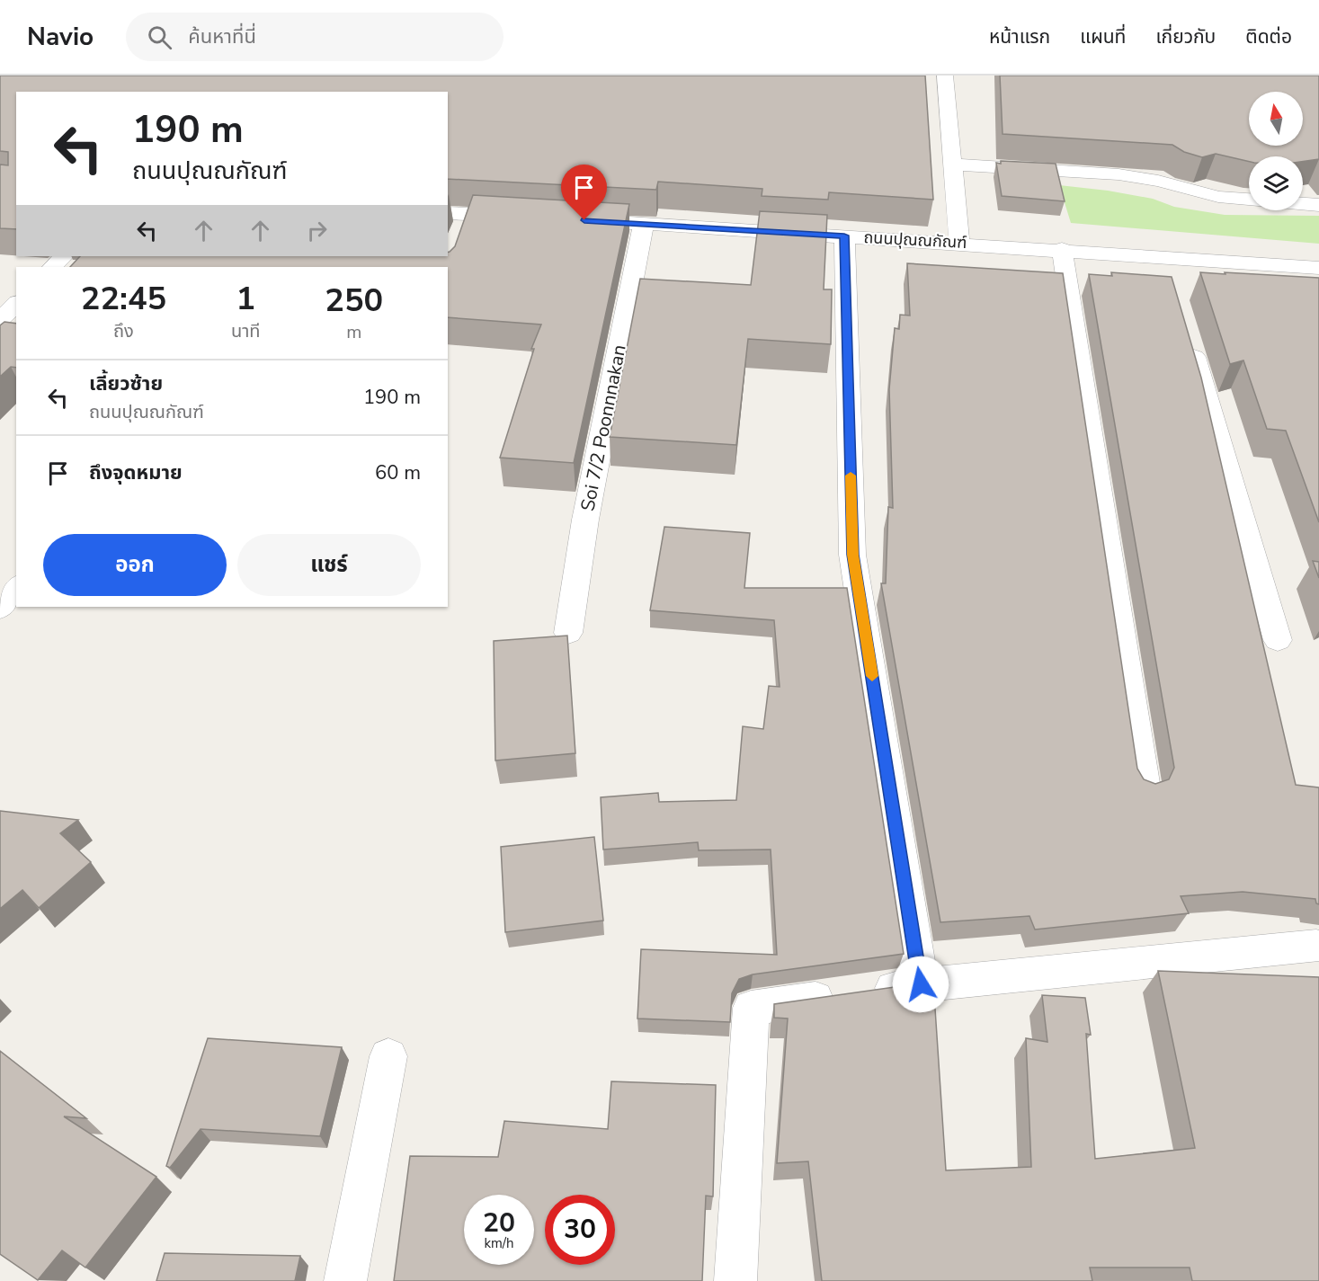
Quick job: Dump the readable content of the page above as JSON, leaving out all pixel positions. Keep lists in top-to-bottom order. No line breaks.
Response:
{"streets":{"street":["ถนนปุณณกัณฑ์","Soi 7/2 Poonnnakan"]},"crossings":[["ถนนปุณณกัณฑ์","Soi 7/2 Poonnnakan"]],"north":"top","page":{"header":"Navio","search":"ค้นหาที่นี่","nav":["หน้าแรก","แผนที่","เกี่ยวกับ","ติดต่อ"],"turn":["190 m","ถนนปุณณกัณฑ์"],"eta":["22:45","ถึง","1","นาที","250","m"],"list":[{"name":"เลี้ยวซ้าย","note":"ถนนปุณณกัณฑ์","value":"190 m"},{"name":"ถึงจุดหมาย","value":"60 m"}],"buttons":["ออก","แชร์"],"speed":"20 km/h","limit":"30"}}
